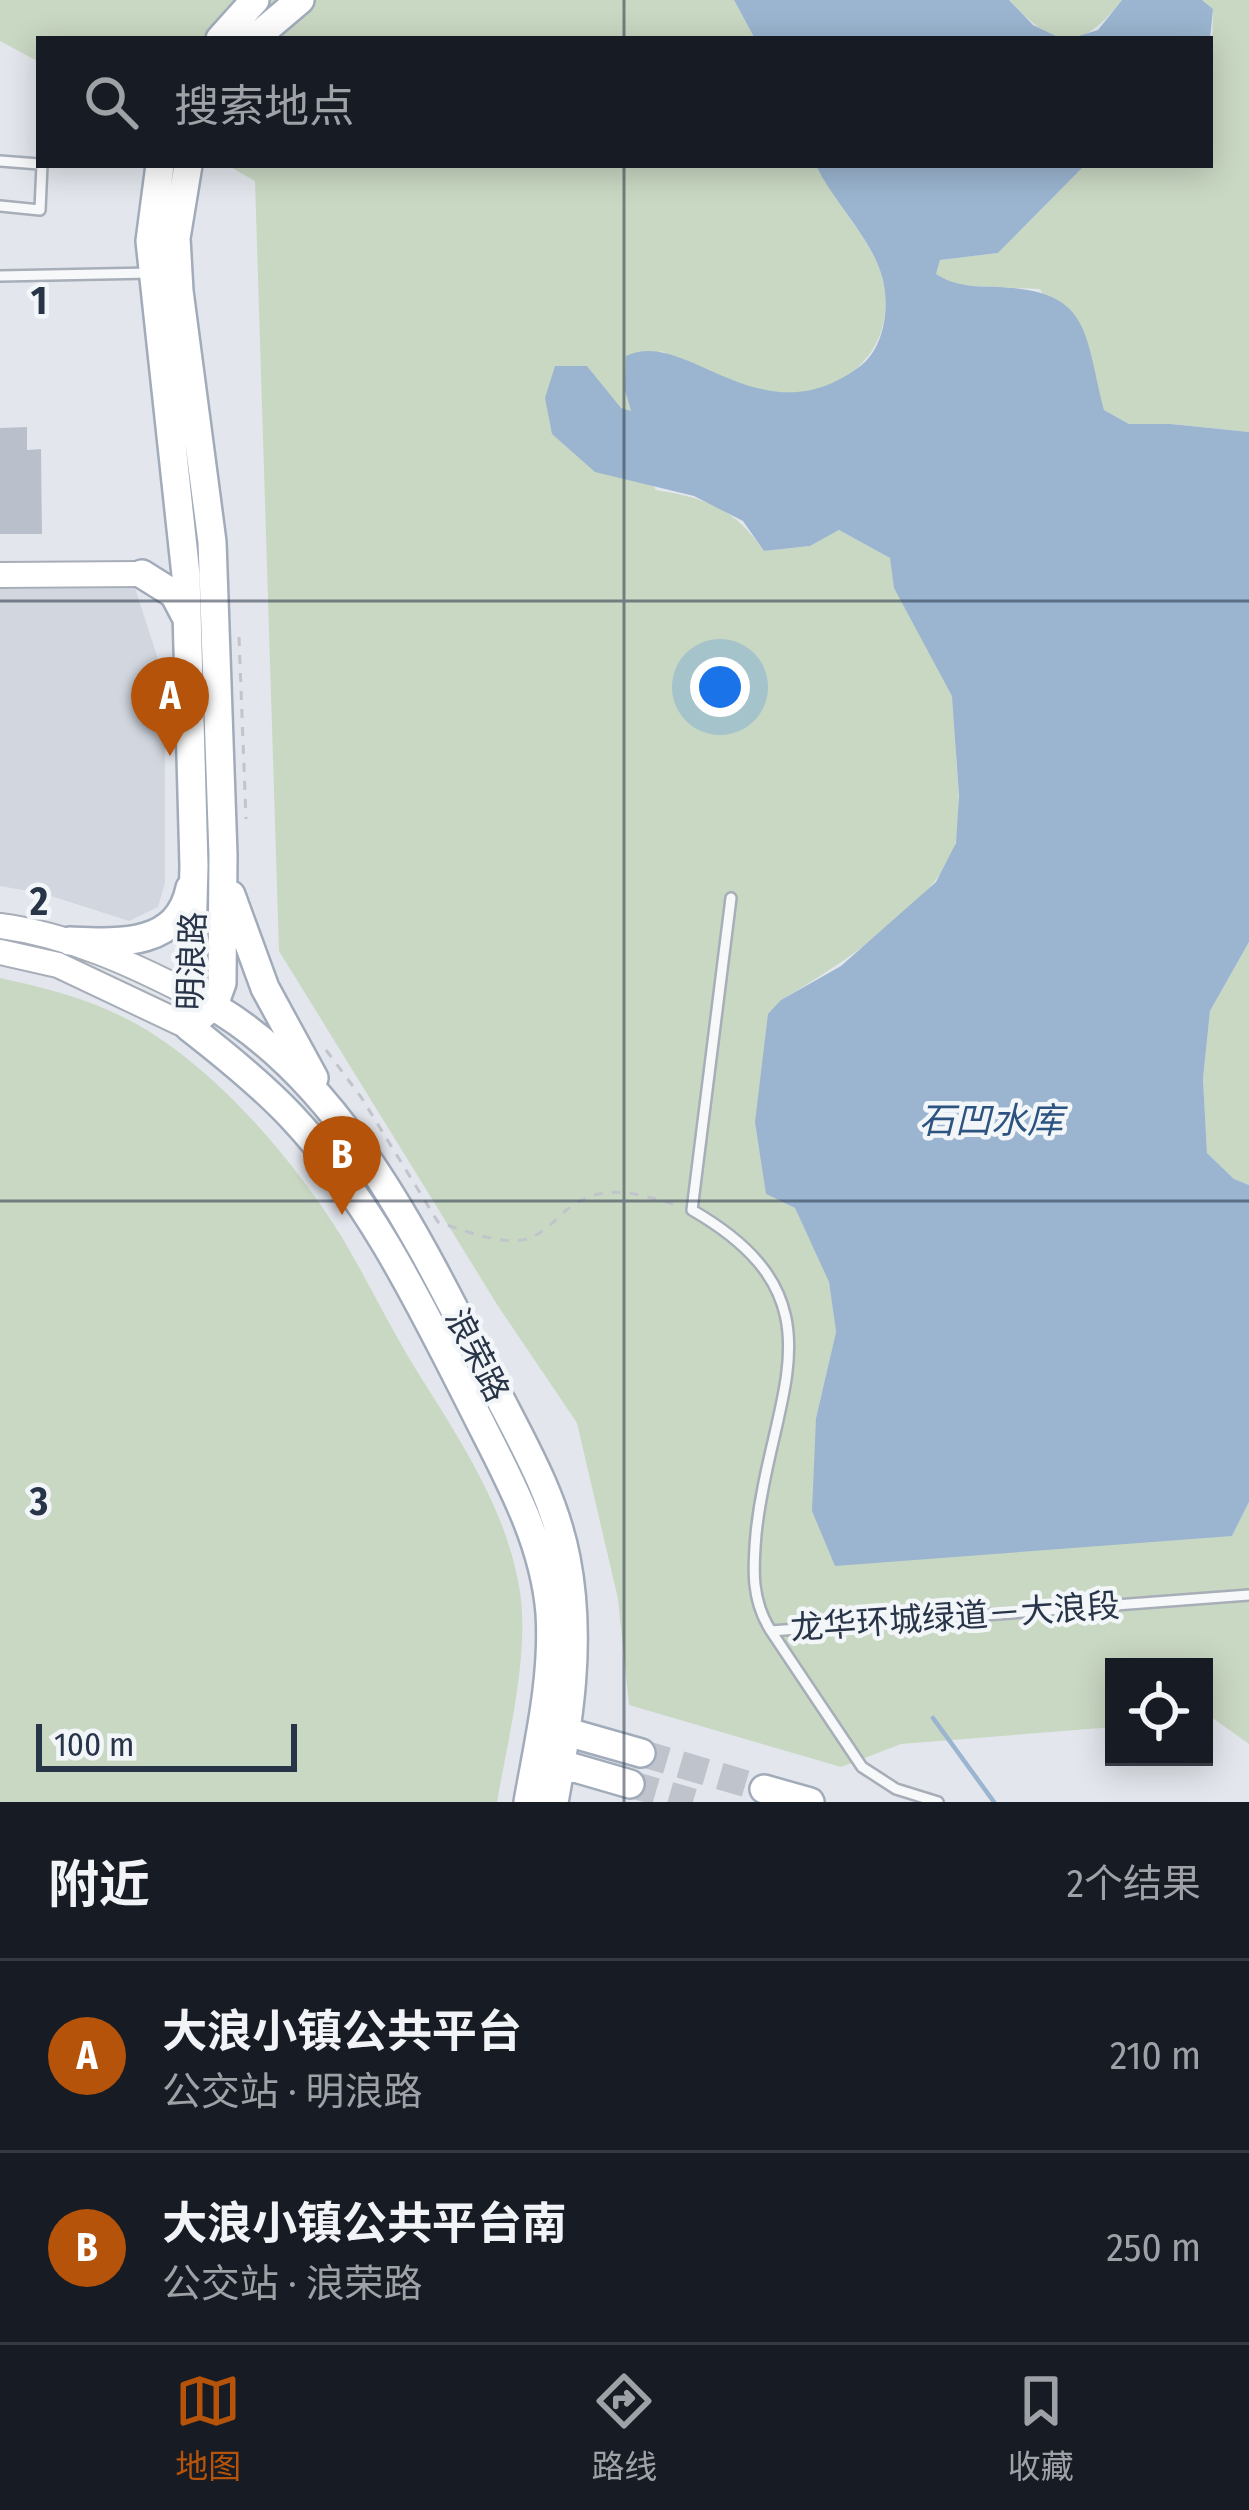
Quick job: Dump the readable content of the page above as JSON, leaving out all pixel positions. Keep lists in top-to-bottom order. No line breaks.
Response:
{"streets":{"main road":["明浪路","浪荣路"],"lane":["龙华环城绿道－大浪段"]},"crossings":[["明浪路","浪荣路"]],"water":["石凹水库"],"scale_bar":"100 m","page":{"search":"搜索地点","pins":["A","B"],"scale":"100 m","heading":["附近","2个结果"],"list":[{"mark":"A","name":"大浪小镇公共平台","note":"公交站 · 明浪路","value":"210 m"},{"mark":"B","name":"大浪小镇公共平台南","note":"公交站 · 浪荣路","value":"250 m"}],"nav":["地图","路线","收藏"]},"grid":{"rows":["1","2","3"]}}
